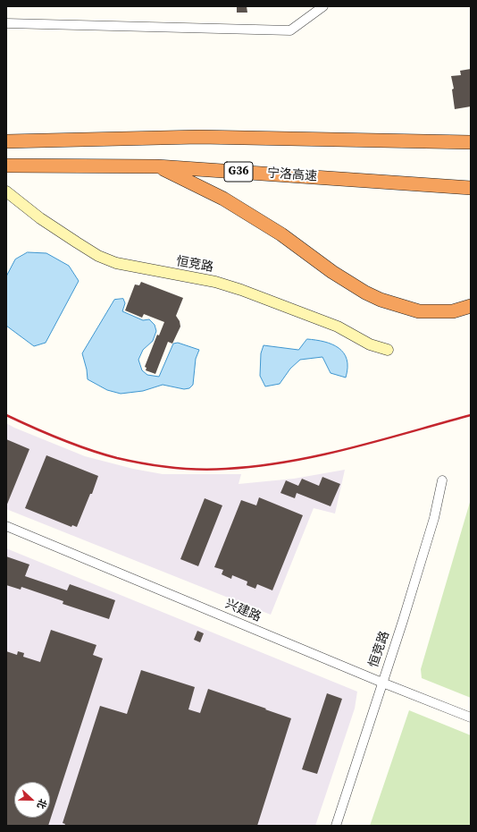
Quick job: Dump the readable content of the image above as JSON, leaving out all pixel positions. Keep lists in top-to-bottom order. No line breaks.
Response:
{"streets":{"highway":["G36","宁洛高速"],"main road":["恒竞路"],"street":["兴建路"]},"crossings":[["恒竞路","兴建路"]],"north":"right"}
